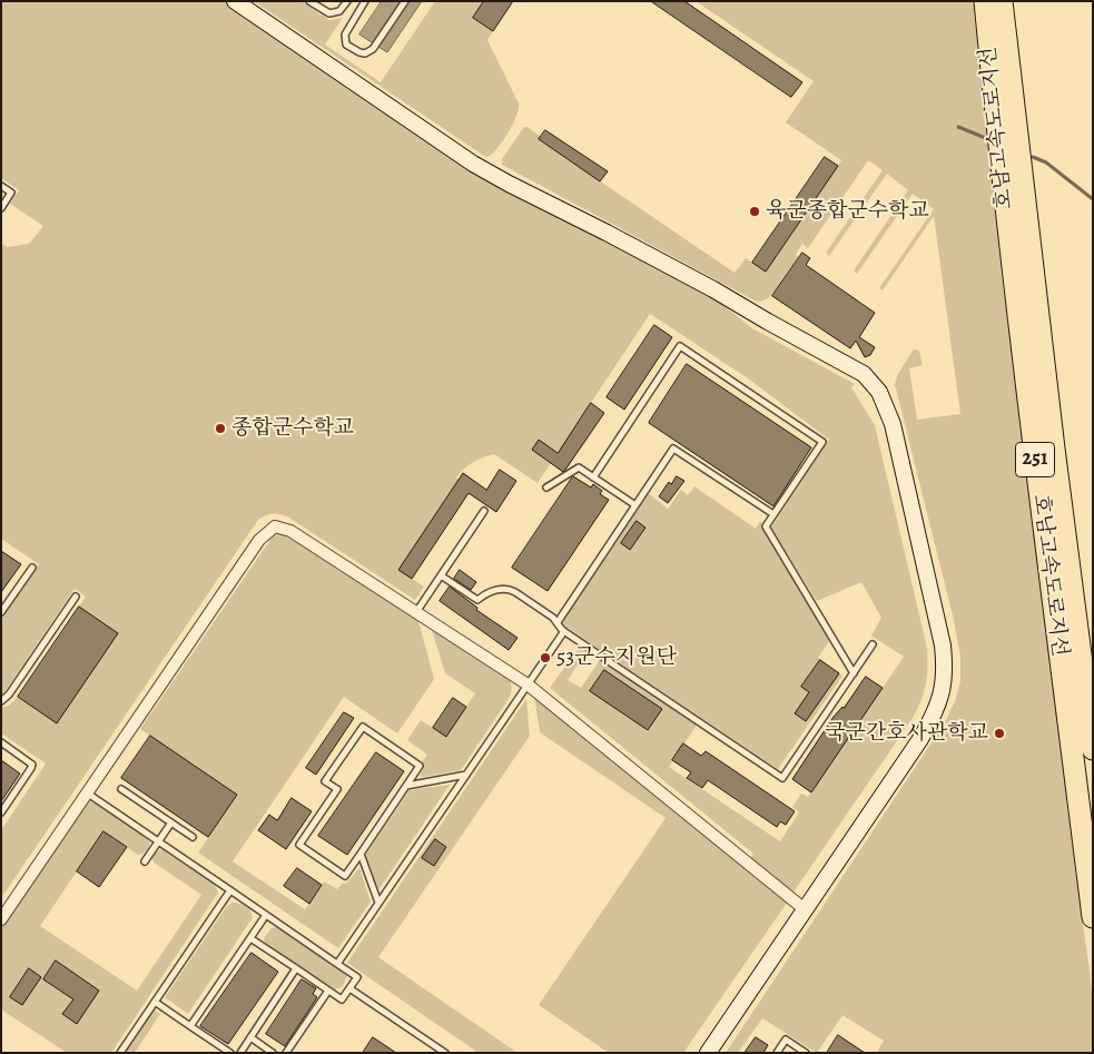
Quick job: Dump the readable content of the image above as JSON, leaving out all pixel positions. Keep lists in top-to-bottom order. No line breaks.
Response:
{"streets":{"highway":["호남고속도로지선","251"]},"places":["육군종합군수학교","종합군수학교","53군수지원단","국군간호사관학교"]}
